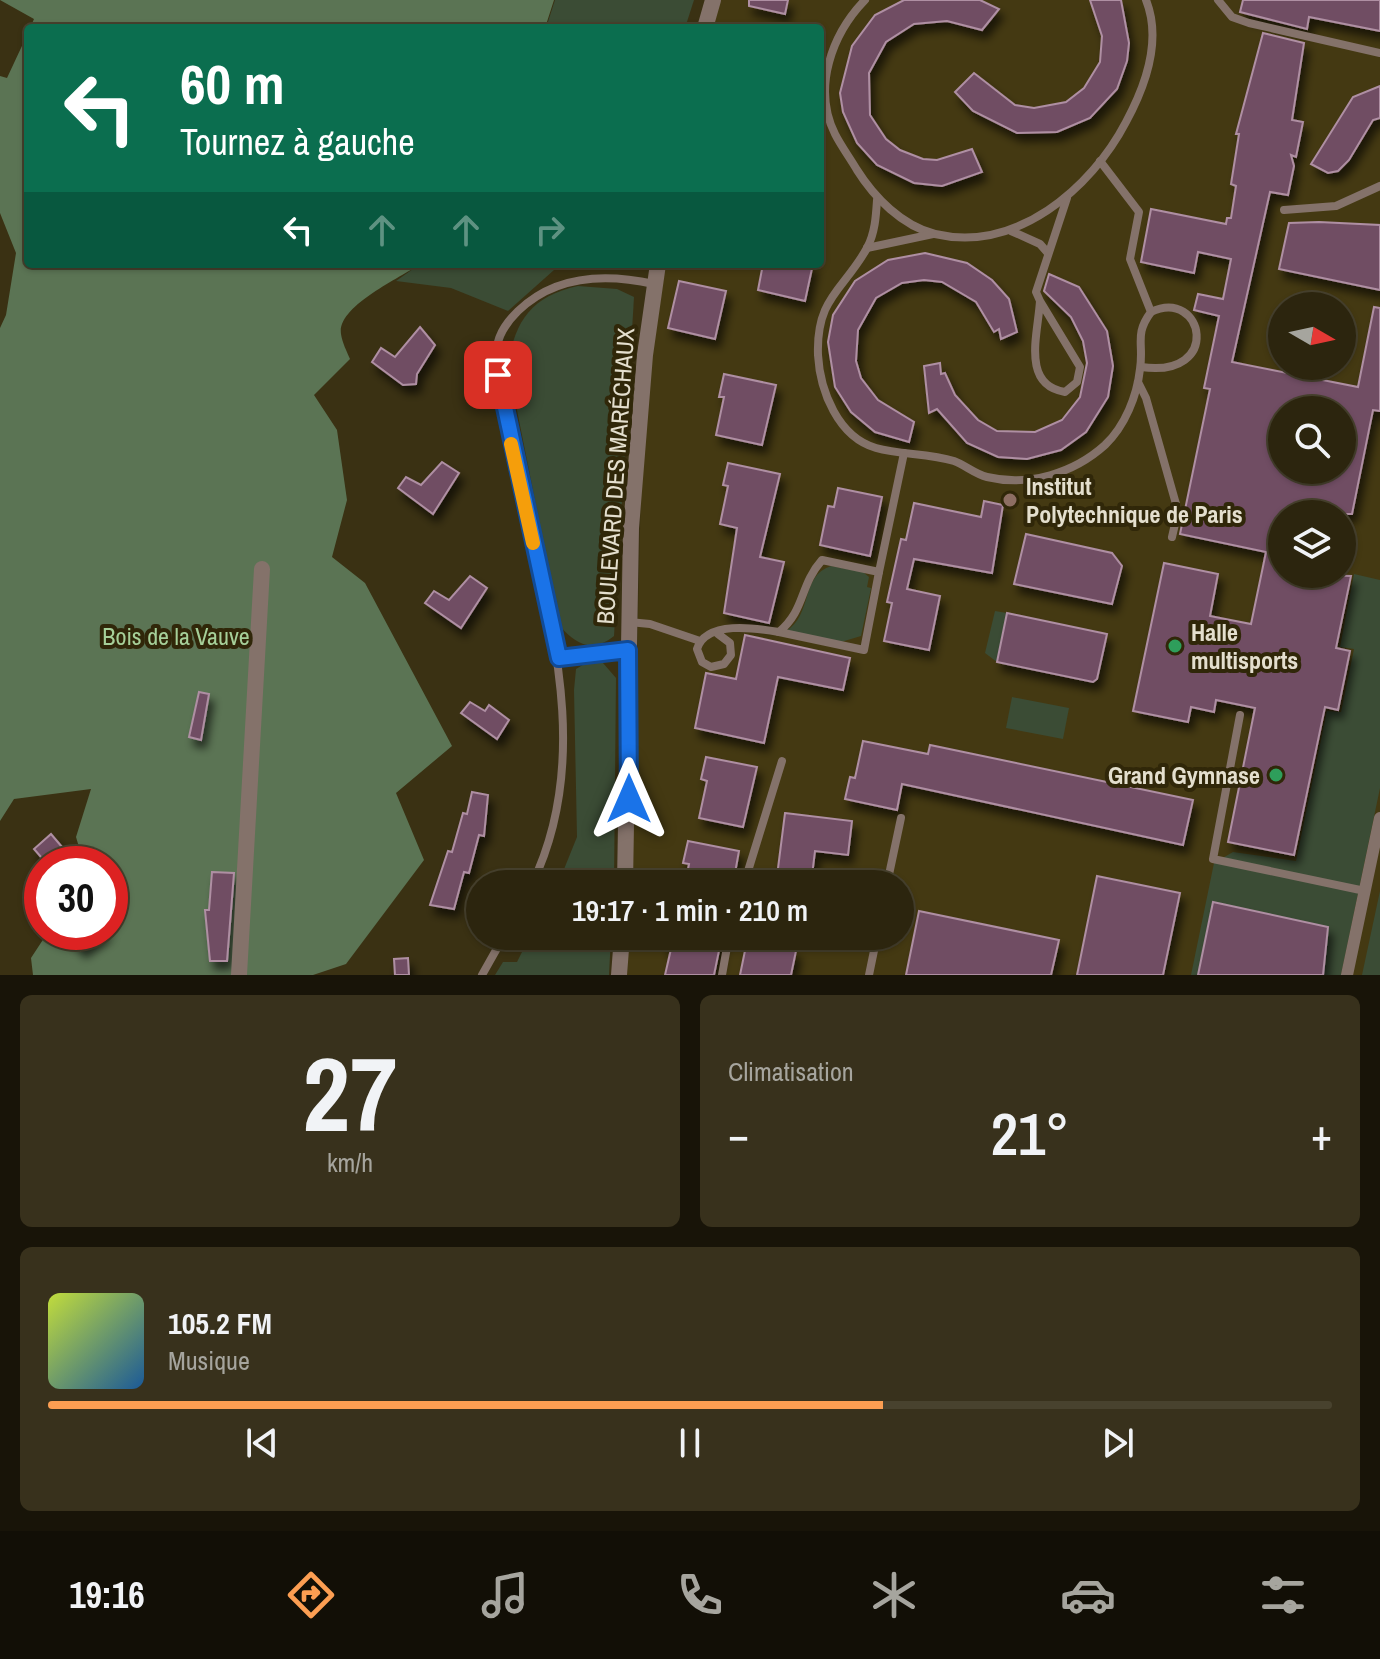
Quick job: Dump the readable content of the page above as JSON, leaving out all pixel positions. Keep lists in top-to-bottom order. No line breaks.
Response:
{"streets":{"street":["BOULEVARD DES MARÉCHAUX"]},"parks":["Bois de la Vauve"],"places":["Institut Polytechnique de Paris","Halle multisports","Grand Gymnase"],"north":"right","page":{"turn":["60 m","Tournez à gauche"],"limit":"30","trip":"19:17 · 1 min · 210 m","tile":[["27","km/h"],"Climatisation"],"heat":["−","21°","+"],"song":["105.2 FM","Musique"],"tabs":"19:16"}}
